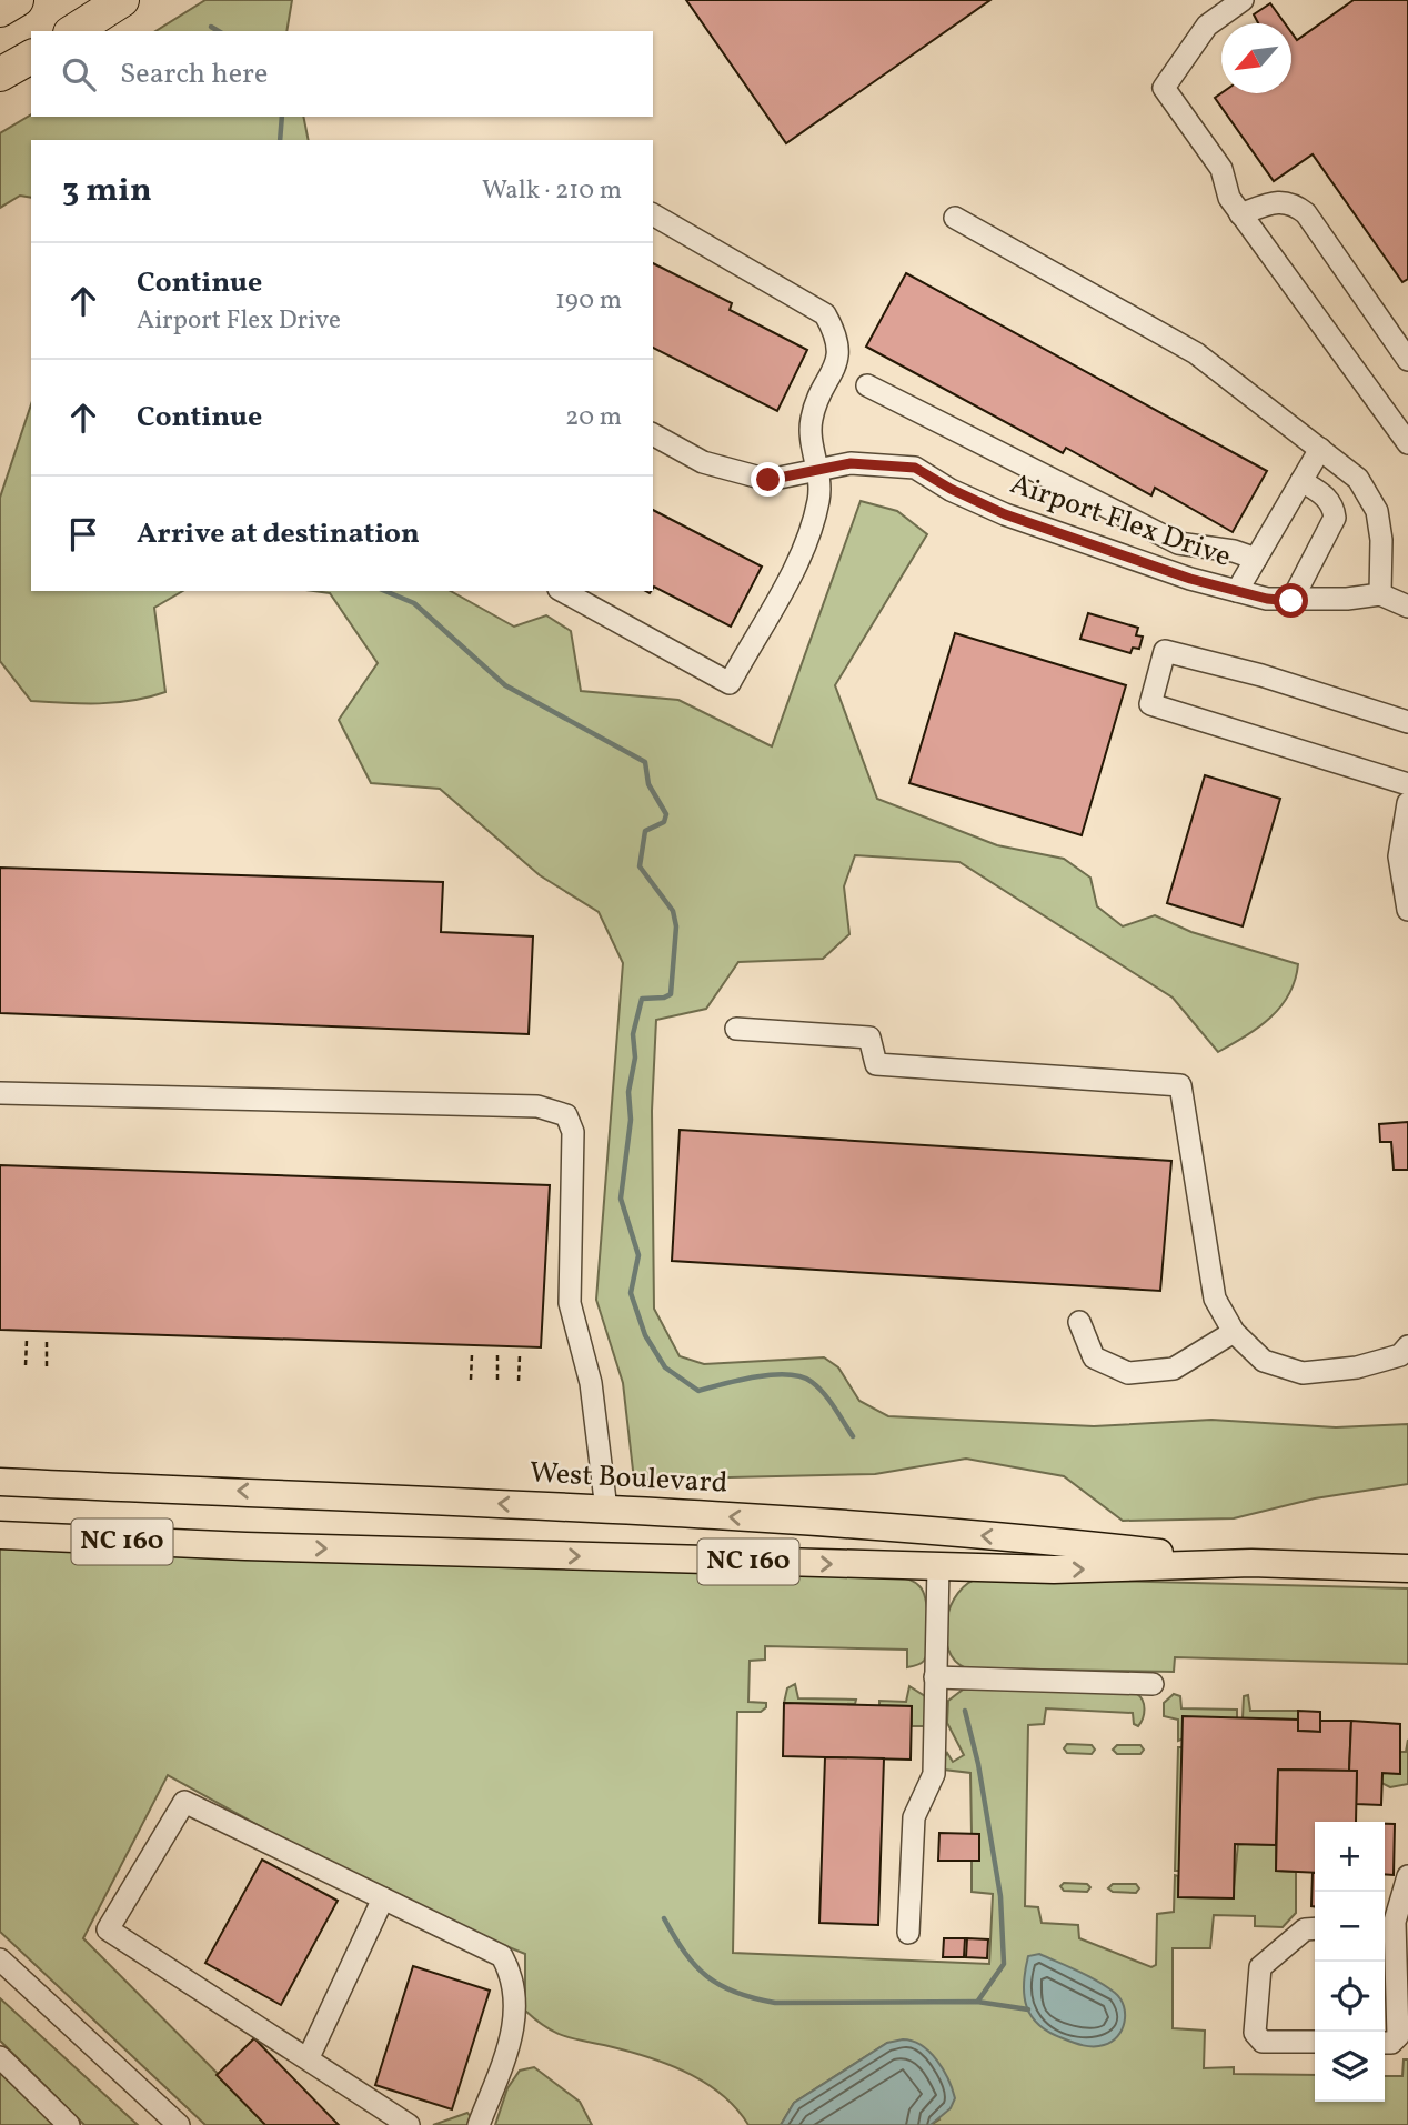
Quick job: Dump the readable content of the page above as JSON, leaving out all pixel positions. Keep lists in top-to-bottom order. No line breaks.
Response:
{"streets":{"main road":["West Boulevard","NC 160"],"street":["Airport Flex Drive"]},"north":"bottom left","page":{"search":"Search here","heading":["3 min","Walk · 210 m"],"list":[["Continue","Airport Flex Drive","190 m"],["Continue","20 m"],"Arrive at destination"],"map_buttons":["+","−"]}}
